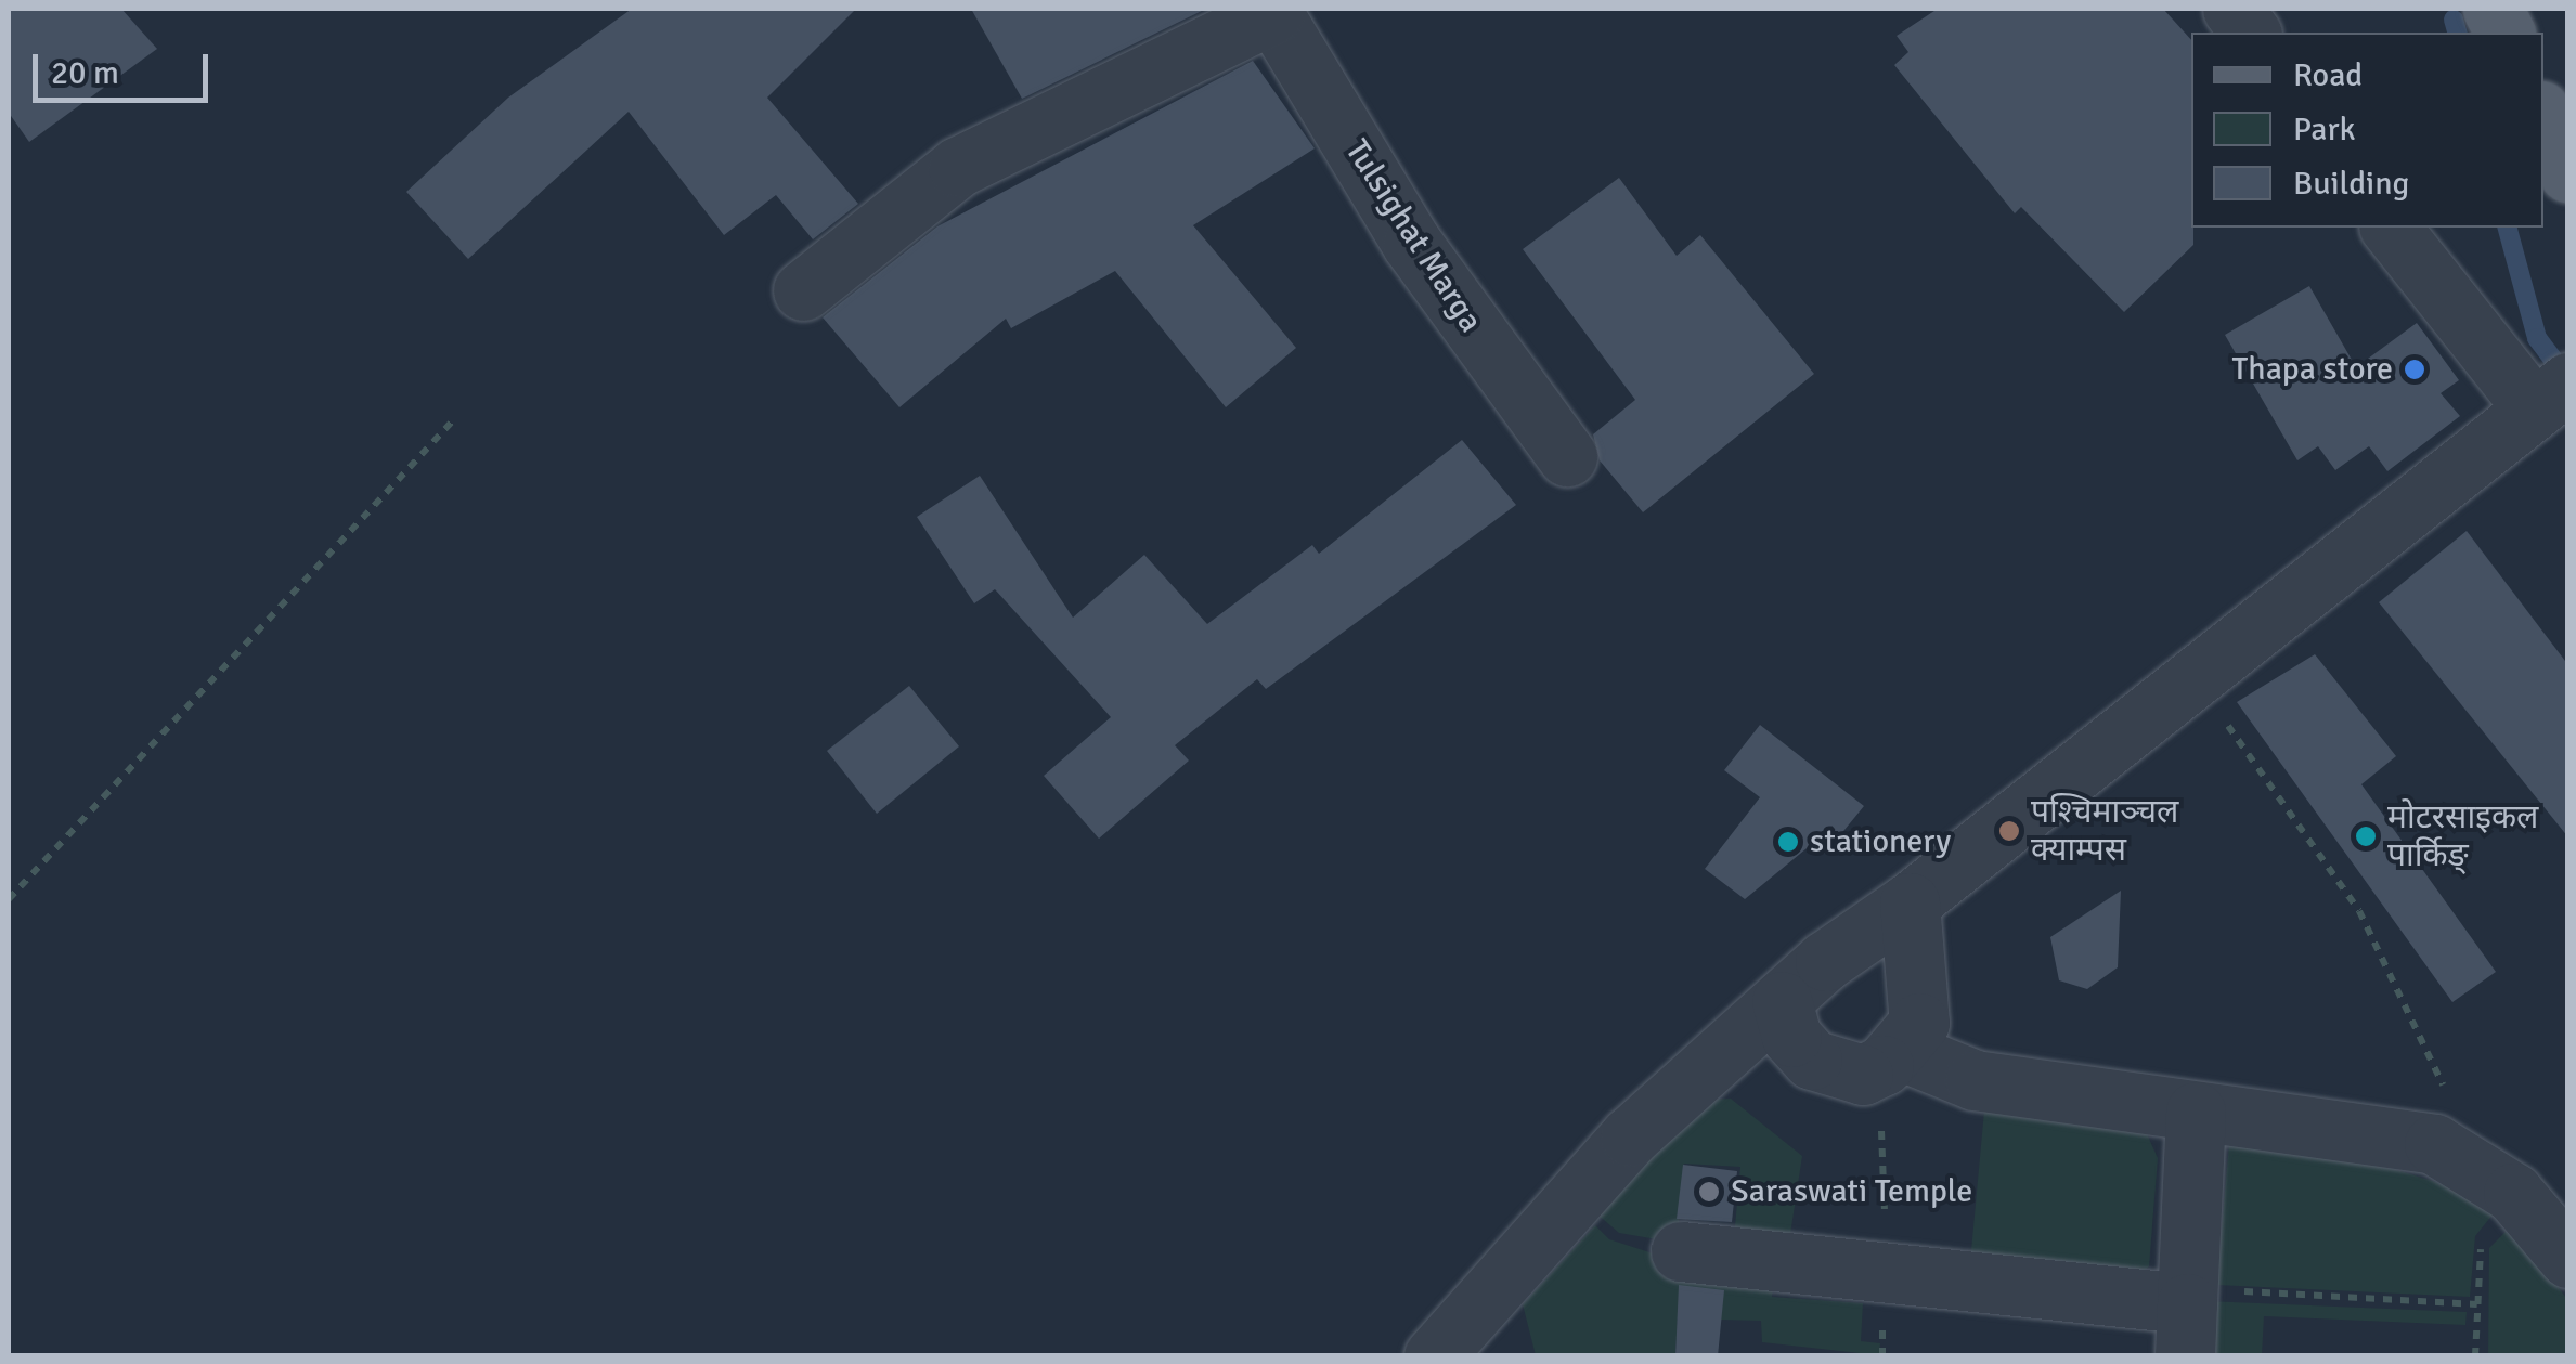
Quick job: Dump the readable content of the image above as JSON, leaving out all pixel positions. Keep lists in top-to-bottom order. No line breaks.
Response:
{"streets":{"street":["Tulsighat Marga"]},"places":["Thapa store","पश्‍चिमाञ्‍चल क्याम्पस","मोटरसाइकल पार्किङ्","stationery","Saraswati Temple"],"legend":["Road","Park","Building"],"scale_bar":"20 m"}
